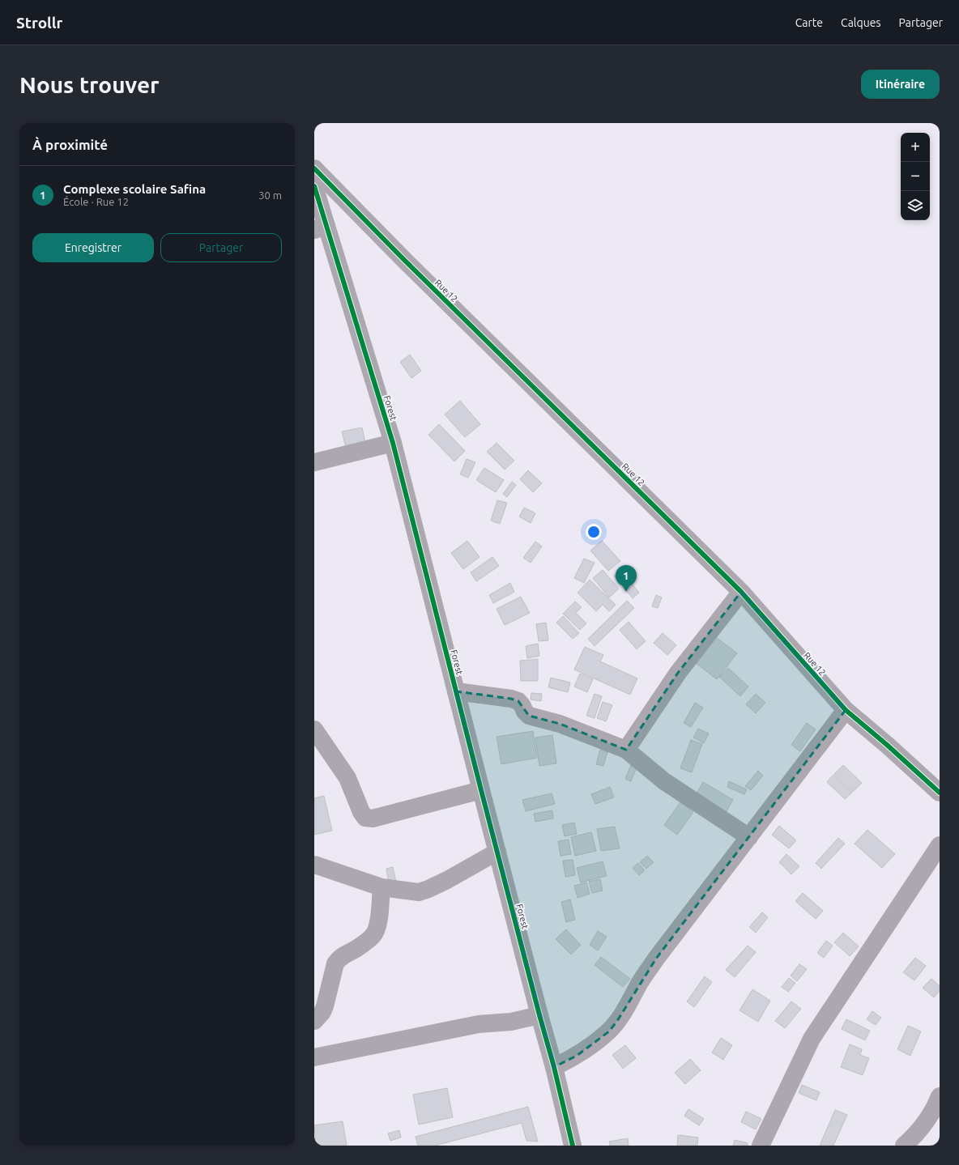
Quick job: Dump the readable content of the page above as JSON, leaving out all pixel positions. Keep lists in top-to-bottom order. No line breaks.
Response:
{"streets":{"street":["Rue 12","Forest"]},"page":{"header":"Strollr","nav":["Carte","Calques","Partager"],"buttons":["Itinéraire",["Enregistrer","Partager"]],"title":"Nous trouver","heading":"À proximité","map_buttons":["+","−"],"list":[{"mark":"1","name":"Complexe scolaire Safina","note":"École · Rue 12","value":"30 m"}],"pins":"1"}}
